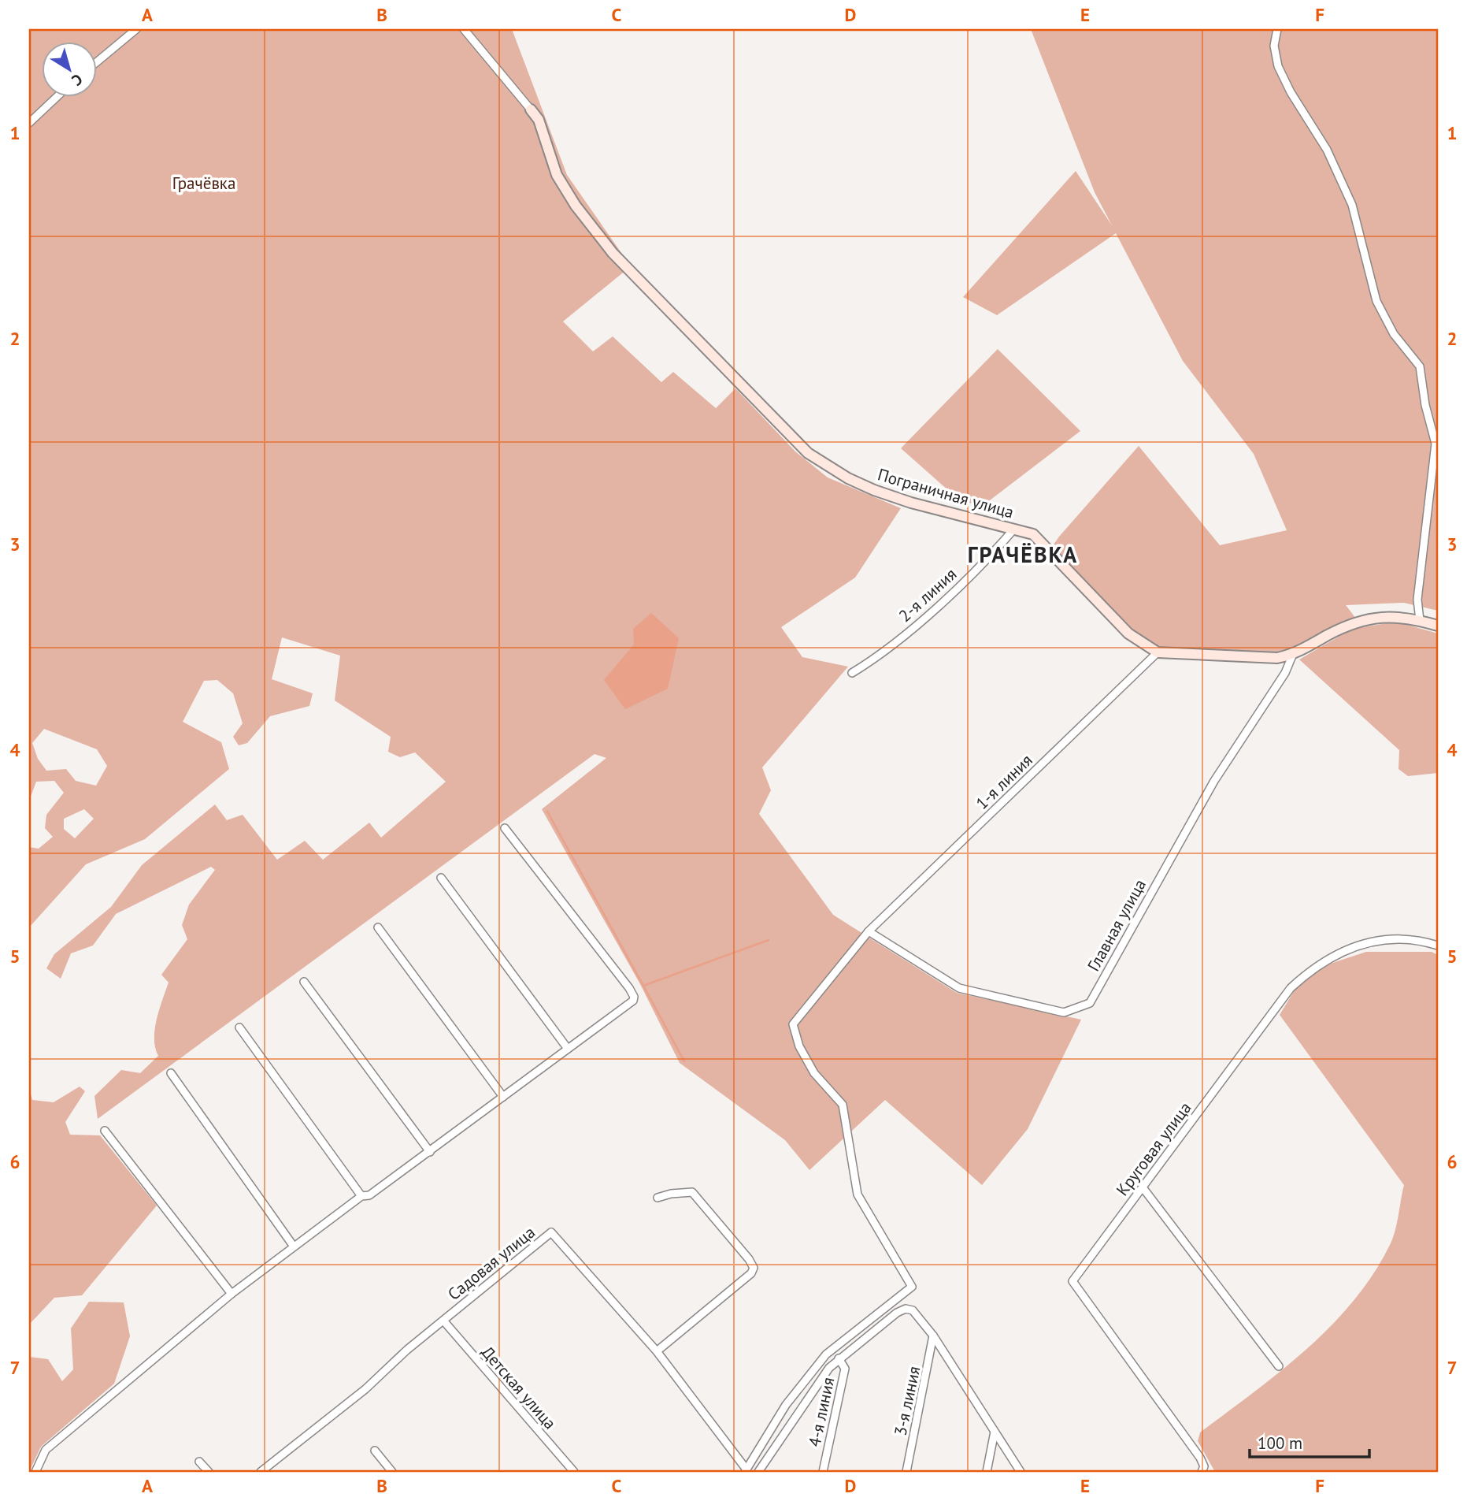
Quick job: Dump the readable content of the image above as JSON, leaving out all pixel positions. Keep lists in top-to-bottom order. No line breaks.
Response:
{"streets":{"street":["Пограничная улица","2-я линия","1-я линия","Главная улица","Круговая улица","Садовая улица","Детская улица","3-я линия","4-я линия"]},"crossings":[["Пограничная улица","2-я линия"],["Пограничная улица","1-я линия"],["Пограничная улица","Главная улица"],["1-я линия","Главная улица"],["1-я линия","Садовая улица"],["Садовая улица","Детская улица"]],"districts":["ГРАЧЁВКА"],"parks":["Грачёвка"],"scale_bar":"100 m","north":"bottom right","grid":{"columns":["A","B","C","D","E","F"],"rows":["1","2","3","4","5","6","7"]}}
